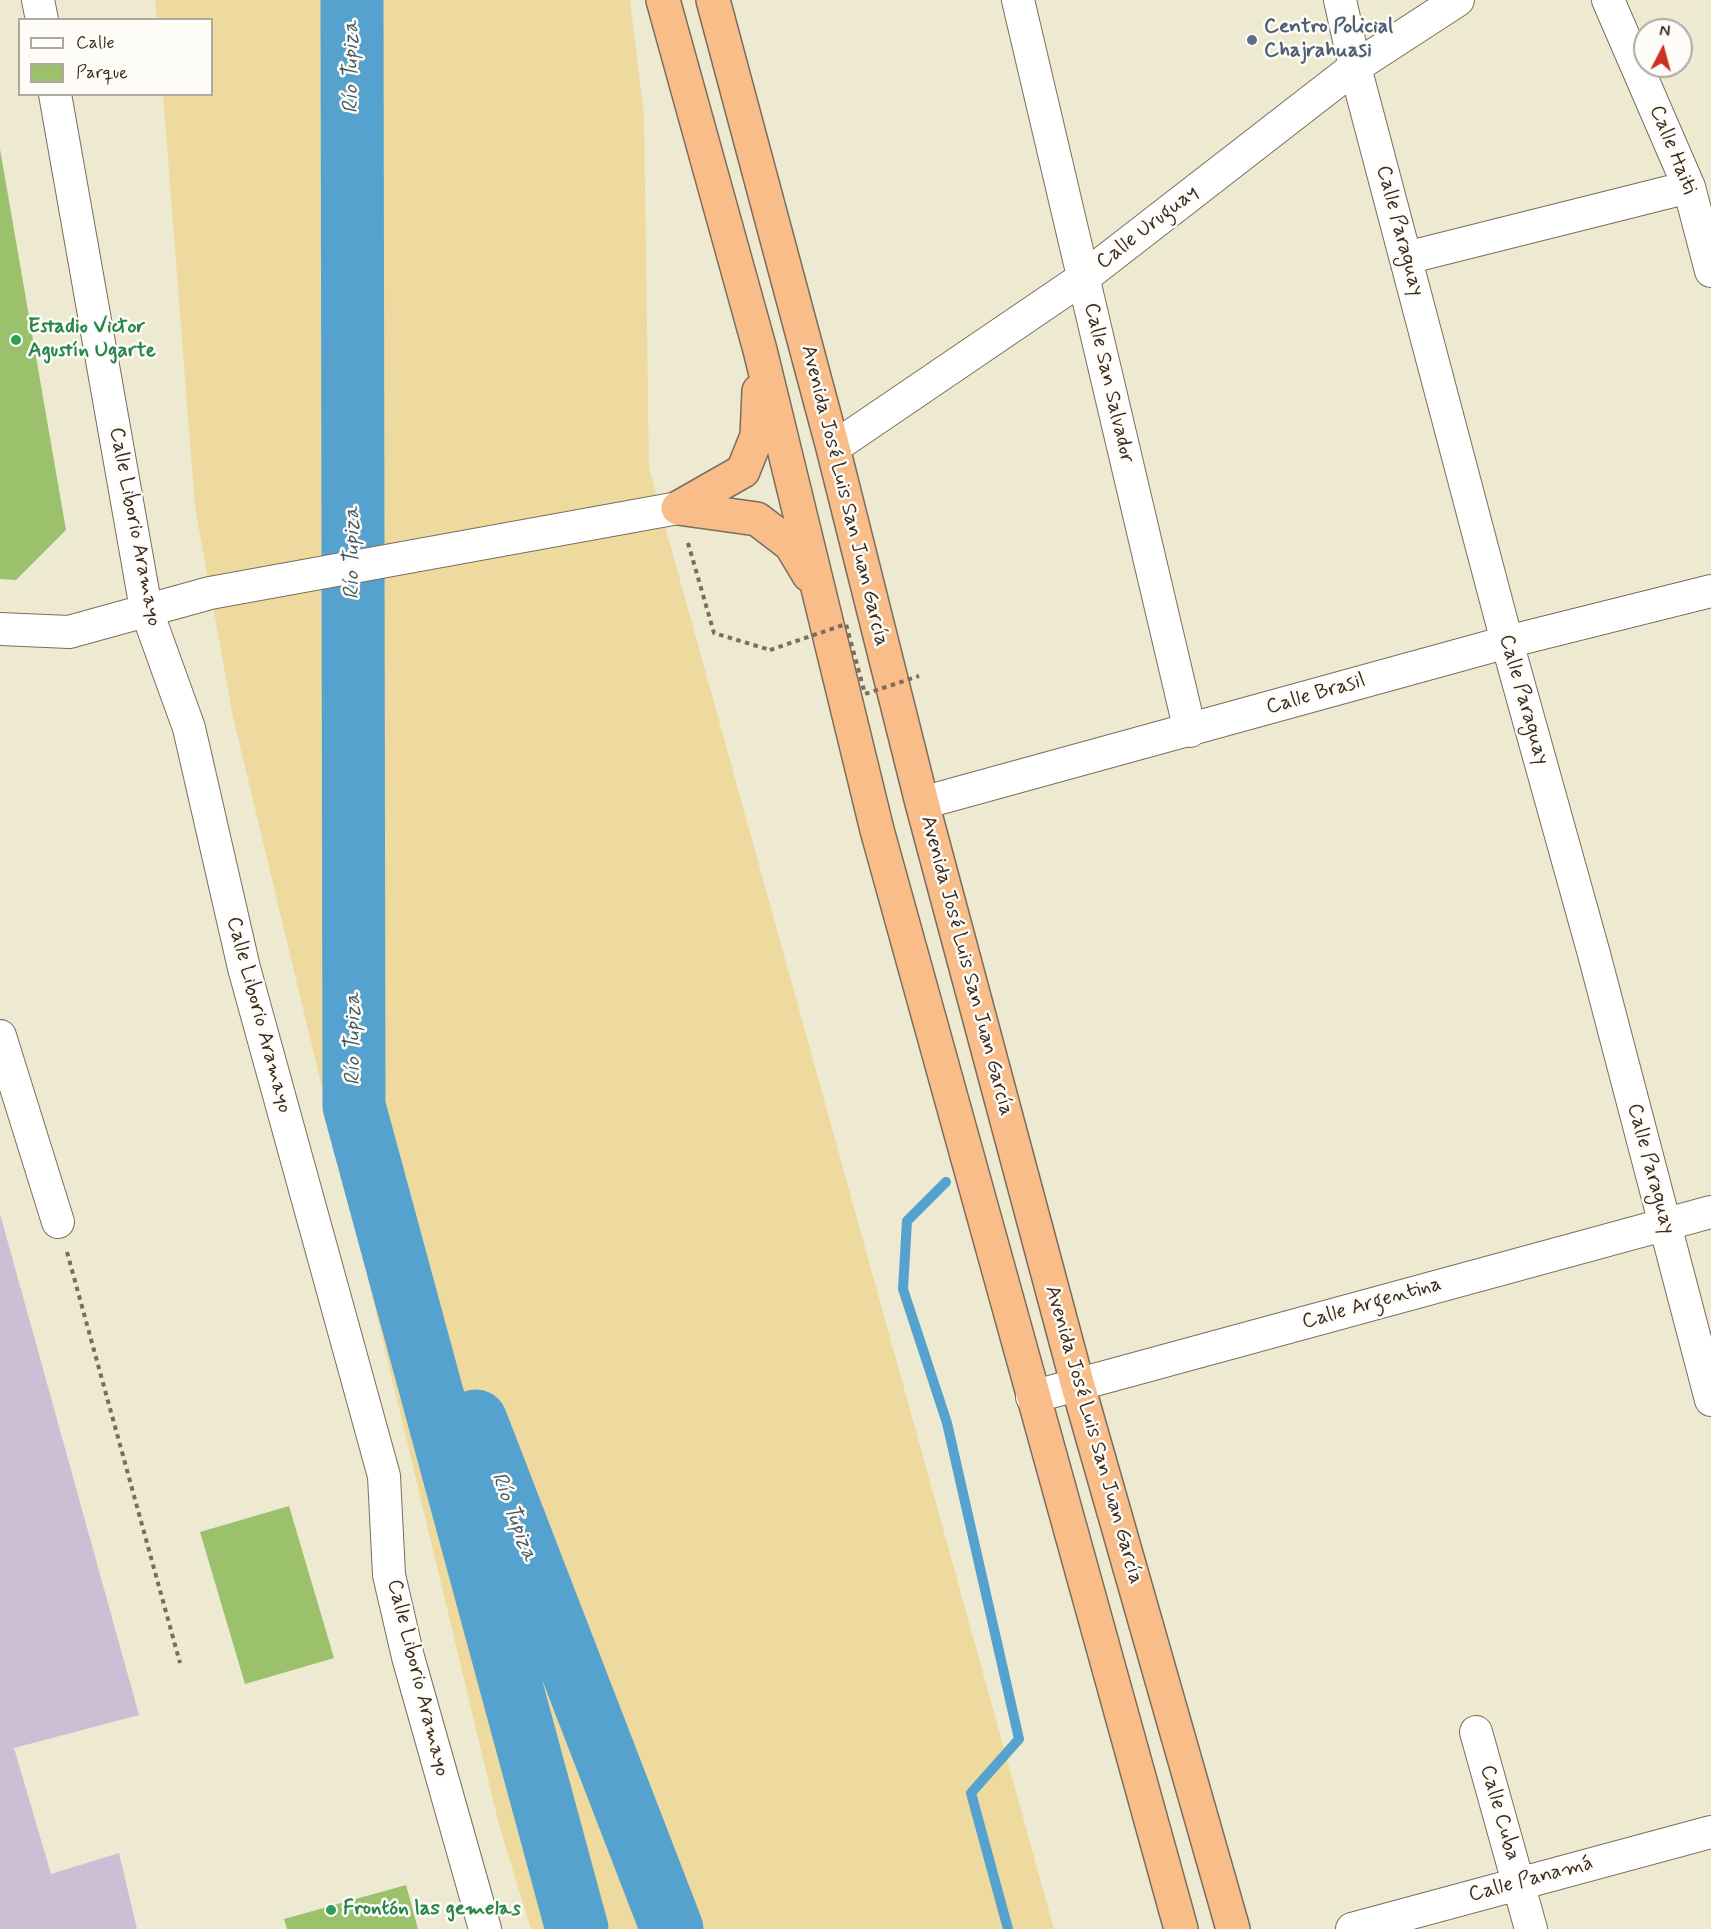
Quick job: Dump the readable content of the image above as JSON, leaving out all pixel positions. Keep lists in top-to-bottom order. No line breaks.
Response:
{"streets":{"highway":["Avenida José Luis San Juan García"],"street":["Calle Haiti","Calle Uruguay","Calle Paraguay","Calle San Salvador","Calle Liborio Aramayo","Calle Brasil","Calle Argentina","Calle Cuba","Calle Panamá"]},"crossings":[["Calle Uruguay","Calle Paraguay"],["Calle Uruguay","Calle San Salvador"],["Calle Uruguay","Avenida José Luis San Juan García"],["Calle Paraguay","Calle Brasil"],["Calle Paraguay","Calle Argentina"],["Calle San Salvador","Calle Brasil"],["Avenida José Luis San Juan García","Calle Brasil"],["Avenida José Luis San Juan García","Calle Argentina"],["Calle Cuba","Calle Panamá"]],"water":["Río Tupiza"],"places":["Centro Policial Chajrahuasi","Estadio Victor Agustín Ugarte","Frontón las gemelas"],"legend":["Calle","Parque"],"north":"top"}
